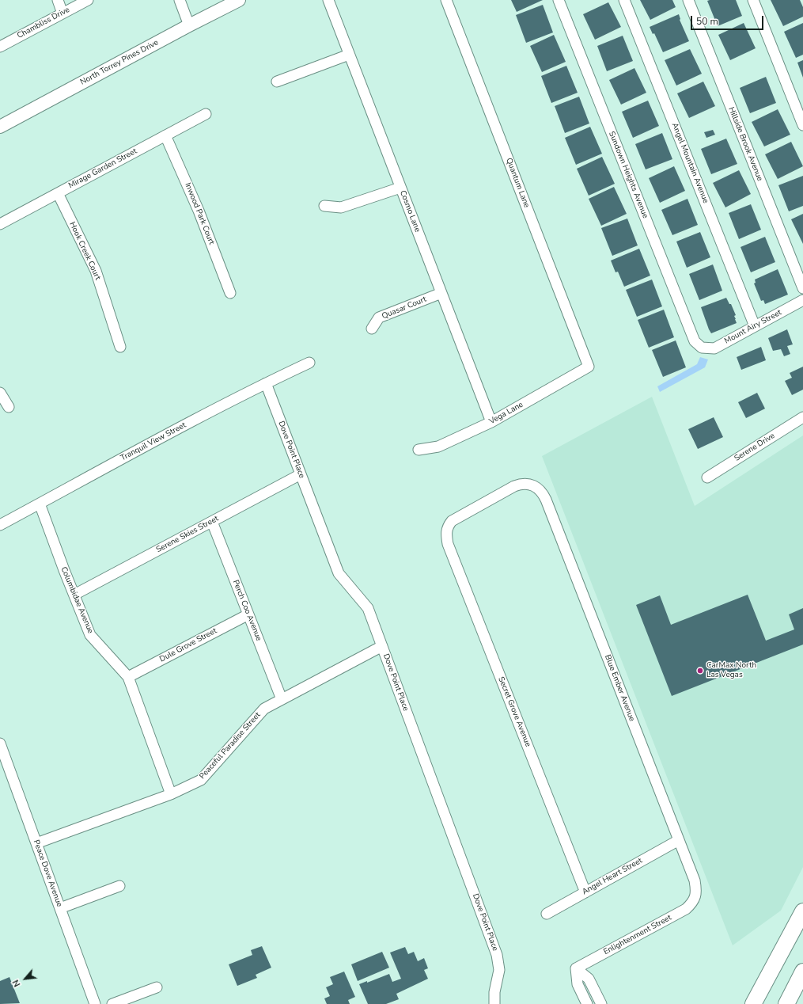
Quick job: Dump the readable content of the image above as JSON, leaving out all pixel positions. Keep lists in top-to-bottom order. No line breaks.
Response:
{"streets":{"street":["Chambliss Drive","North Torrey Pines Drive","Hillside Brook Avenue","Angel Mountain Avenue","Mirage Garden Street","Sundown Heights Avenue","Quantum Lane","Cosmo Lane","Inwood Park Court","Hook Creek Court","Quasar Court","Mount Airy Street","Vega Lane","Tranquil View Street","Serene Drive","Dove Point Place","Serene Skies Street","Columbidae Avenue","Perch Coo Avenue","Dule Grove Street","Blue Ember Avenue","Secret Grove Avenue","Peaceful Paradise Street","Peace Dove Avenue","Angel Heart Street","Enlightenment Street"]},"crossings":[["Angel Mountain Avenue","Mount Airy Street"],["Mirage Garden Street","Inwood Park Court"],["Mirage Garden Street","Hook Creek Court"],["Sundown Heights Avenue","Mount Airy Street"],["Quantum Lane","Vega Lane"],["Cosmo Lane","Quasar Court"],["Cosmo Lane","Vega Lane"],["Tranquil View Street","Dove Point Place"],["Tranquil View Street","Columbidae Avenue"],["Dove Point Place","Serene Skies Street"],["Dove Point Place","Peaceful Paradise Street"],["Serene Skies Street","Columbidae Avenue"],["Serene Skies Street","Perch Coo Avenue"],["Columbidae Avenue","Dule Grove Street"],["Columbidae Avenue","Peaceful Paradise Street"],["Perch Coo Avenue","Dule Grove Street"],["Perch Coo Avenue","Peaceful Paradise Street"],["Blue Ember Avenue","Secret Grove Avenue"],["Blue Ember Avenue","Angel Heart Street"],["Blue Ember Avenue","Enlightenment Street"],["Secret Grove Avenue","Angel Heart Street"],["Peaceful Paradise Street","Peace Dove Avenue"]],"places":["CarMax North Las Vegas"],"scale_bar":"50 m","north":"bottom left"}
